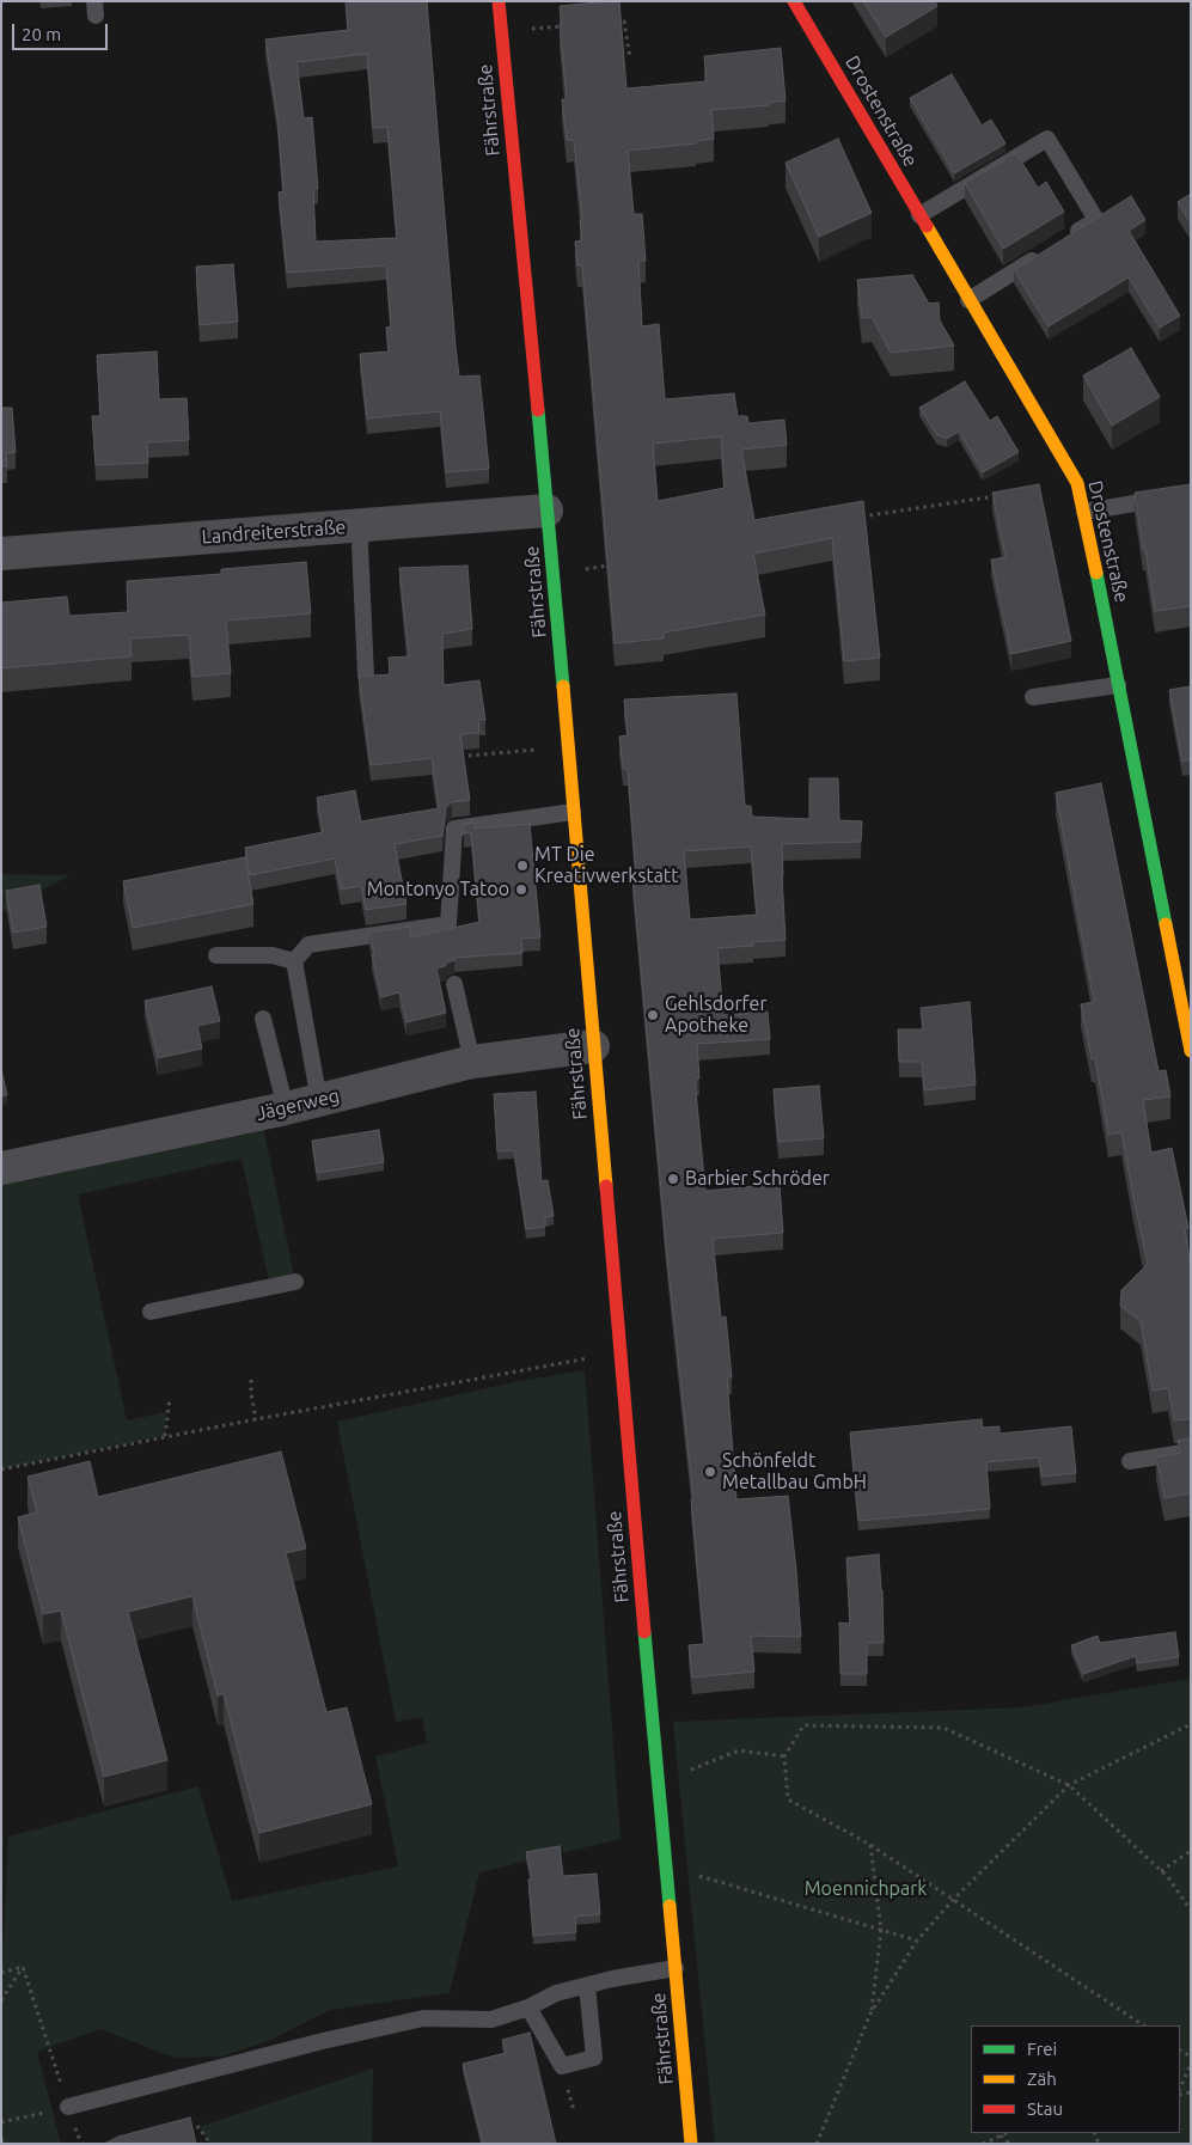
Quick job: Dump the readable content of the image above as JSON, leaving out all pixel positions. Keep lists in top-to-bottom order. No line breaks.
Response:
{"streets":{"street":["Fährstraße","Drostenstraße","Landreiterstraße","Jägerweg"]},"crossings":[["Fährstraße","Landreiterstraße"],["Fährstraße","Jägerweg"]],"parks":["Moennichpark"],"places":["MT Die Kreativwerkstatt","Montonyo Tatoo","Gehlsdorfer Apotheke","Barbier Schröder","Schönfeldt Metallbau GmbH"],"legend":["Frei","Zäh","Stau"],"scale_bar":"20 m"}
